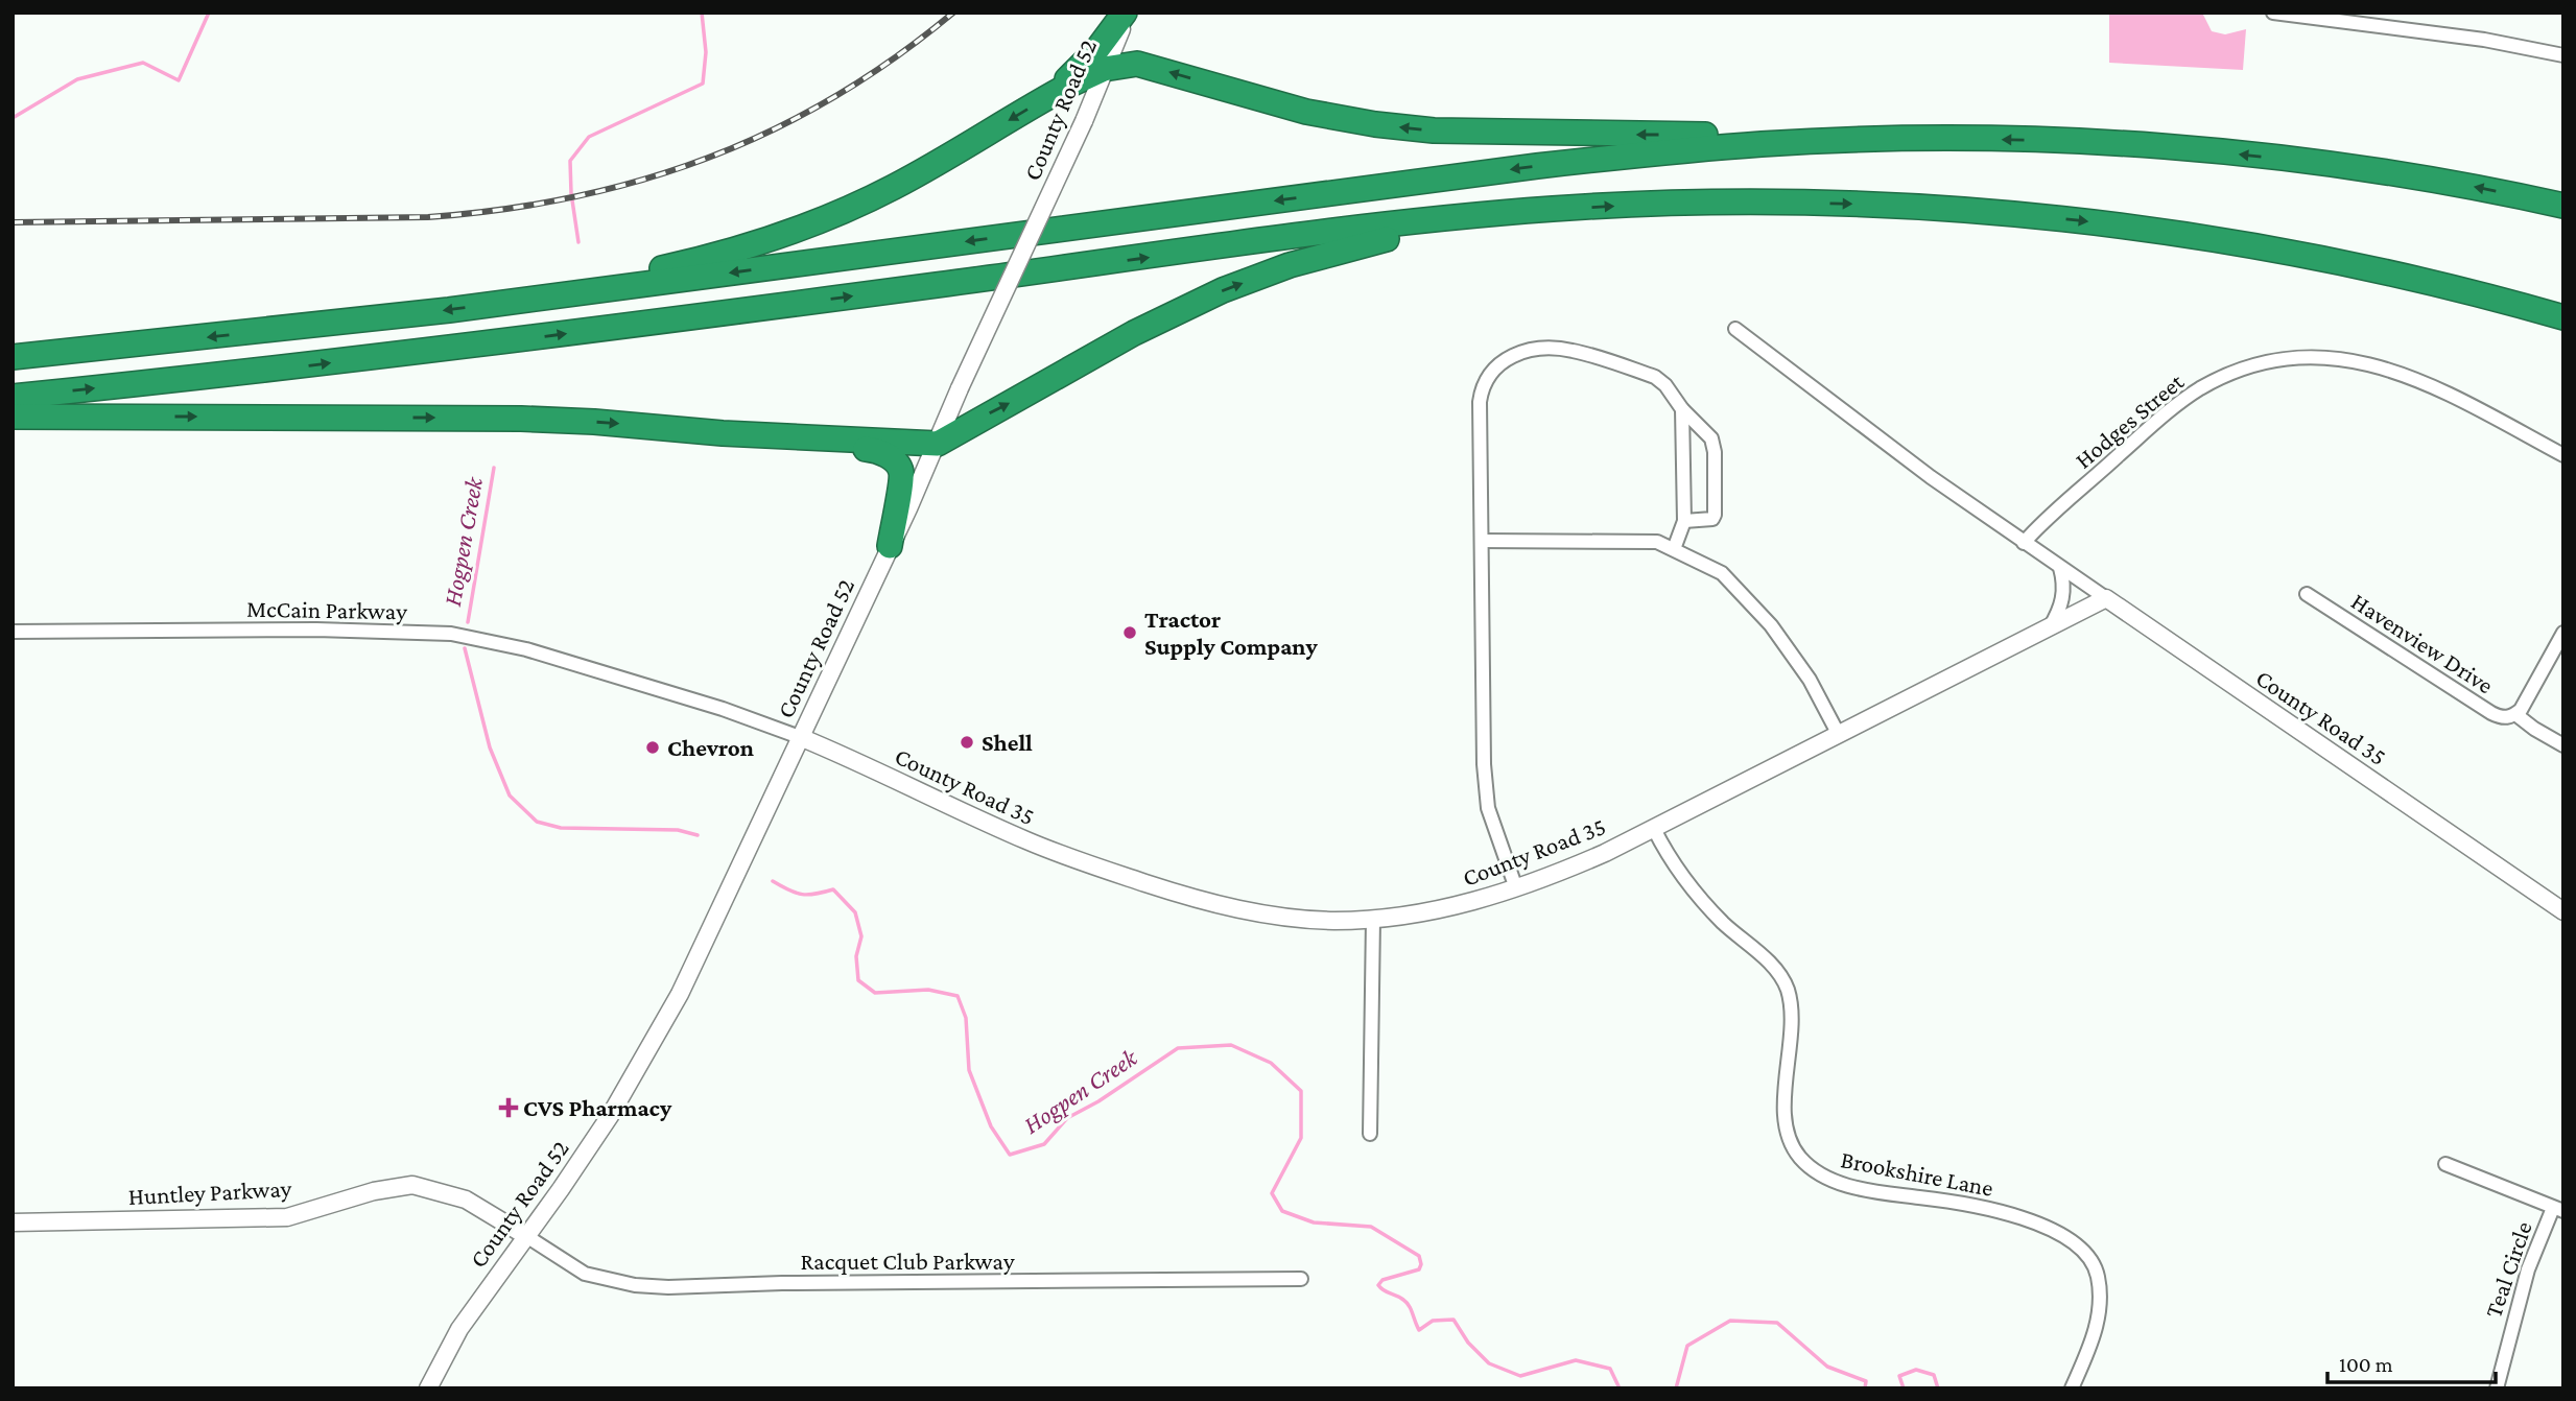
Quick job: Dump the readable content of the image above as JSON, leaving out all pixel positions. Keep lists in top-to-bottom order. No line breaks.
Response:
{"streets":{"street":["County Road 52","Hodges Street","McCain Parkway","Havenview Drive","County Road 35","Brookshire Lane","Huntley Parkway","Racquet Club Parkway","Teal Circle"]},"crossings":[["County Road 52","McCain Parkway"],["County Road 52","County Road 35"],["County Road 52","Huntley Parkway"],["County Road 52","Racquet Club Parkway"],["McCain Parkway","County Road 35"],["County Road 35","Brookshire Lane"],["Huntley Parkway","Racquet Club Parkway"]],"water":["Hogpen Creek"],"places":{"other":["Tractor Supply Company","Shell","Chevron"],"health":["CVS Pharmacy"]},"scale_bar":"100 m"}
